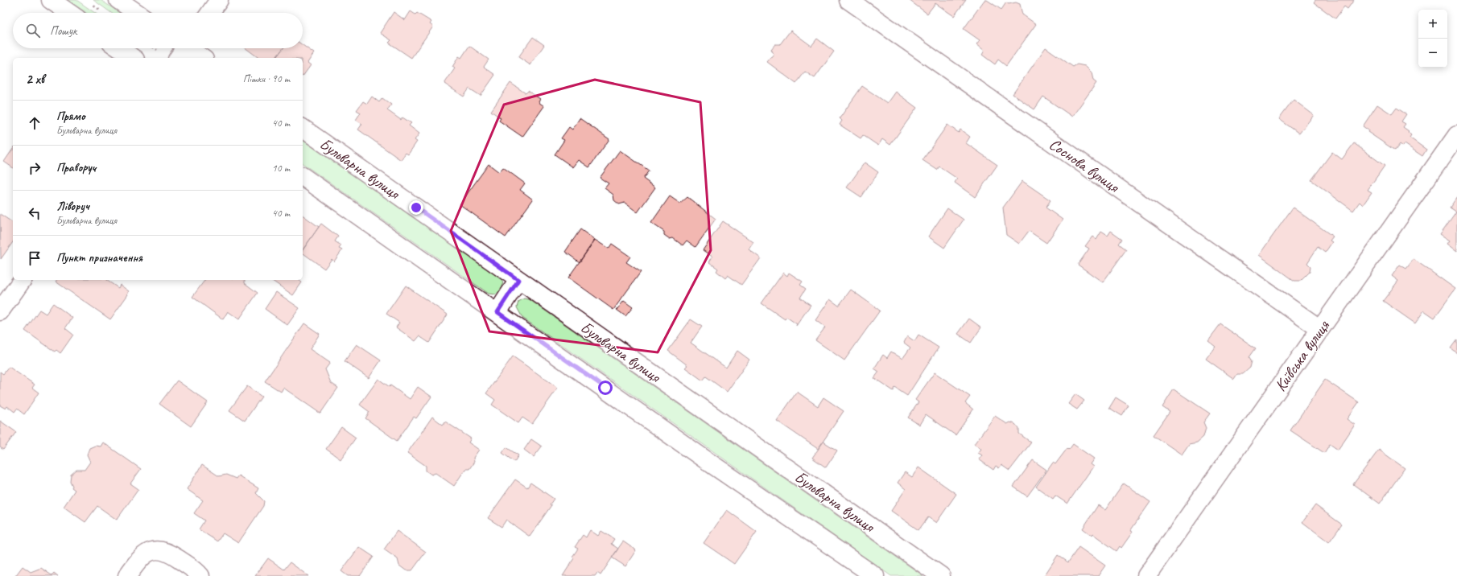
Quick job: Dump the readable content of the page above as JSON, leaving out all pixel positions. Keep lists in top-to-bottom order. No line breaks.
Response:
{"streets":{"street":["Соснова вулиця","Бульварна вулиця","Київська вулиця"]},"crossings":[["Соснова вулиця","Київська вулиця"]],"page":{"map_buttons":["+","−"],"search":"Пошук","heading":["2 хв","Пішки · 90 m"],"list":[["Прямо","Бульварна вулиця","40 m"],["Праворуч","10 m"],["Ліворуч","Бульварна вулиця","40 m"],"Пункт призначення"]}}
